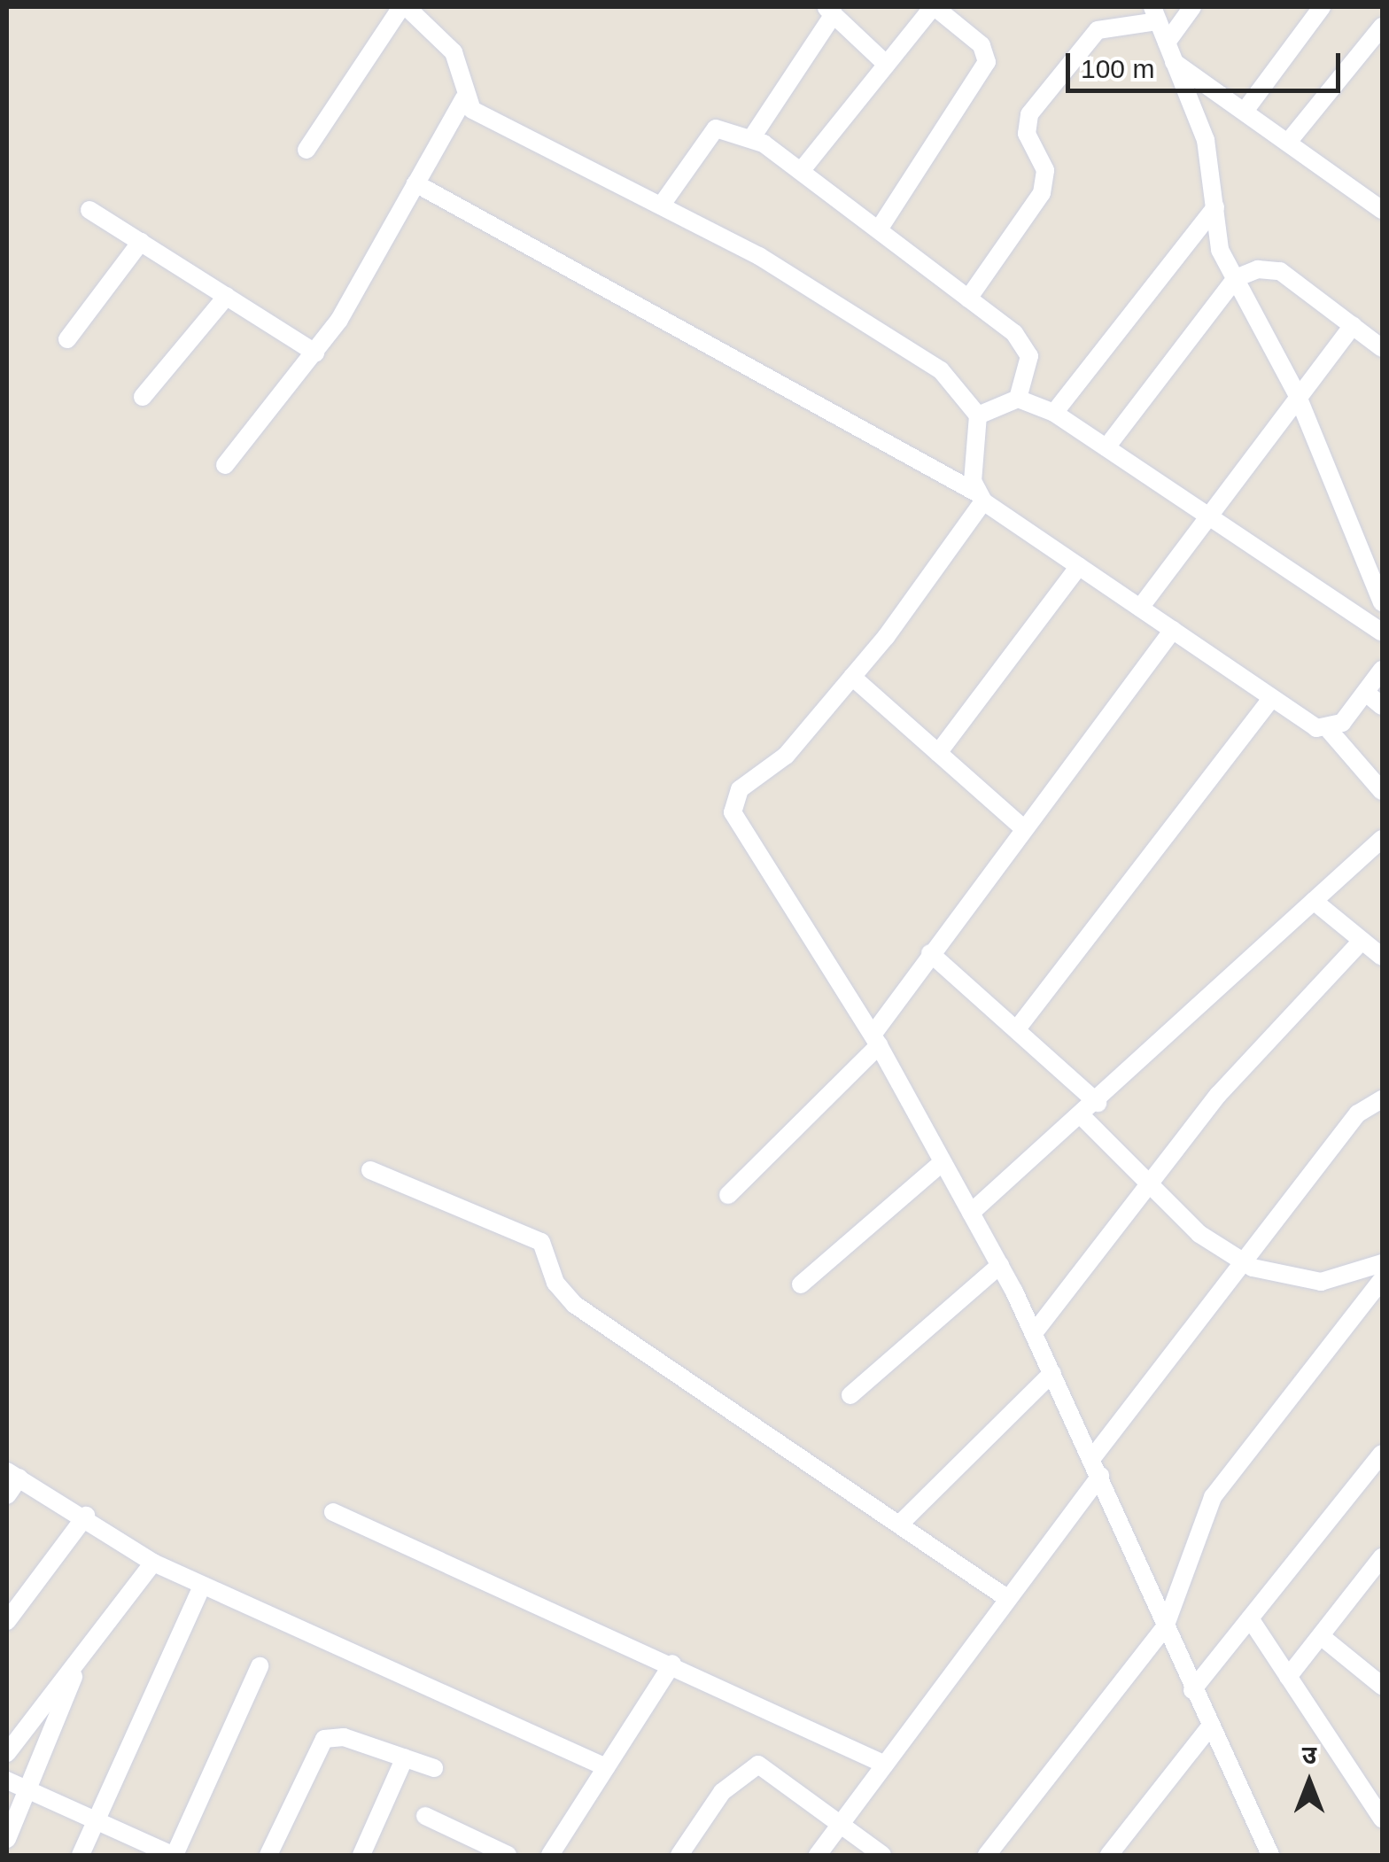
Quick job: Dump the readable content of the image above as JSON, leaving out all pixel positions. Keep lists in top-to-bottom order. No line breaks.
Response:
{"scale_bar":"100 m","north":"top"}
